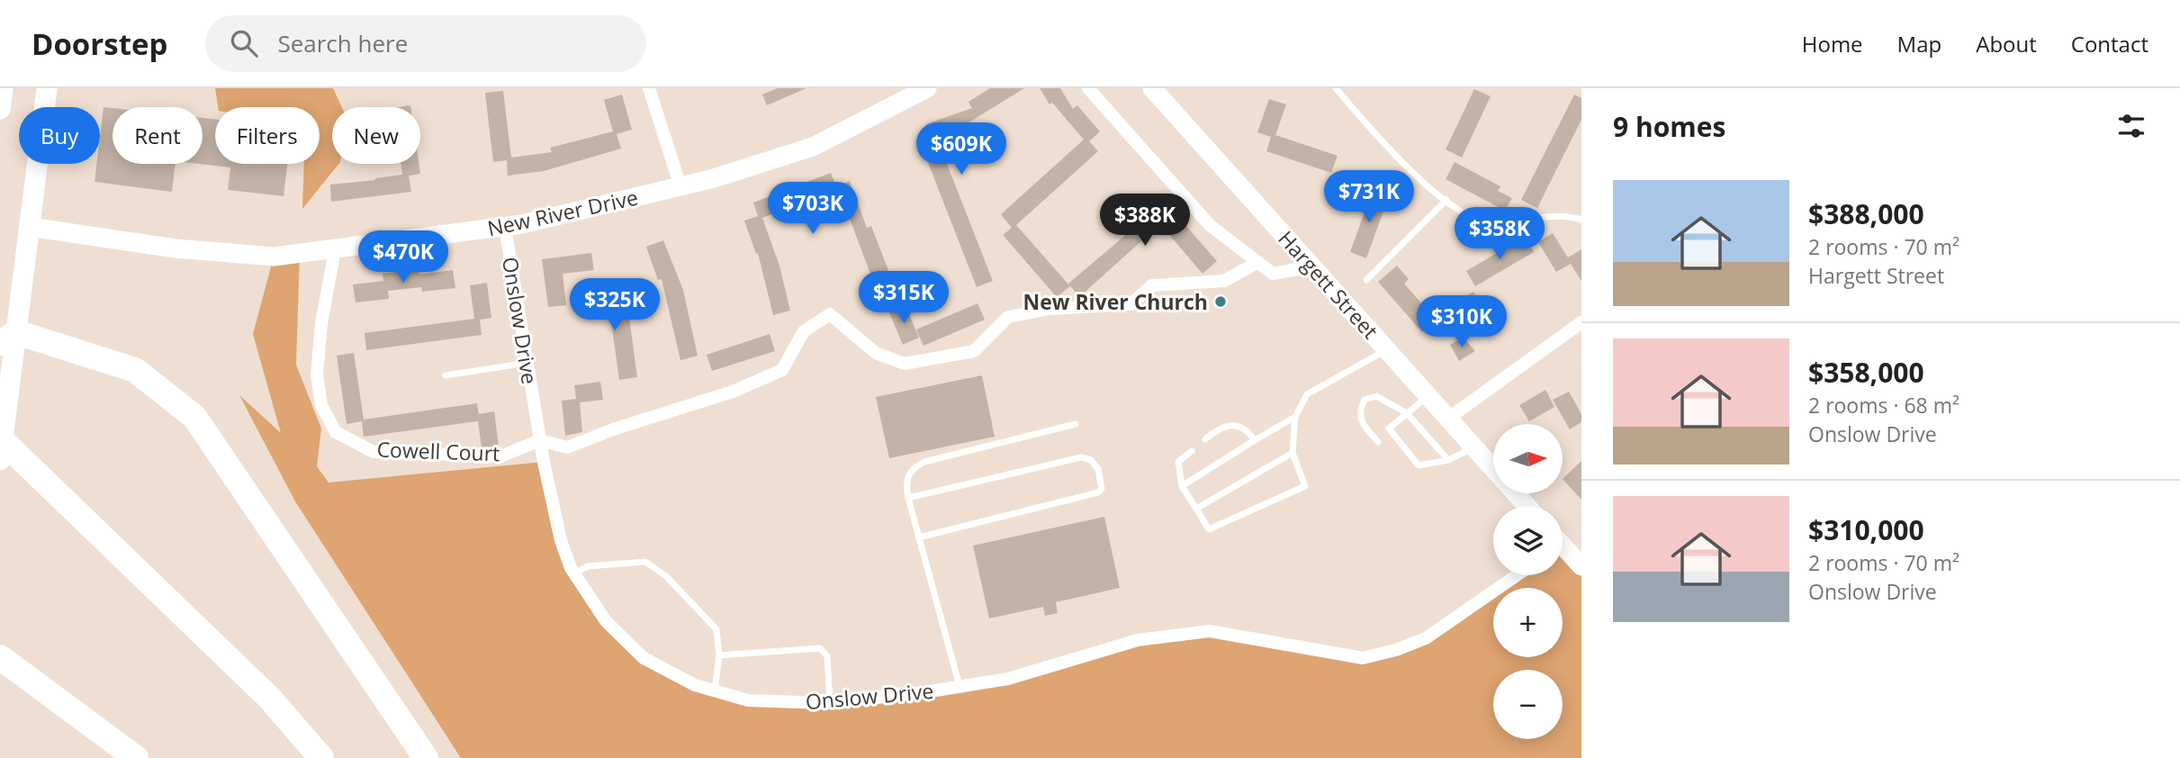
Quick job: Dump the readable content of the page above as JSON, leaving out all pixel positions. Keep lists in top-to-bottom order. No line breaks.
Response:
{"streets":{"street":["New River Drive","Hargett Street","Onslow Drive","Cowell Court"]},"crossings":[["New River Drive","Onslow Drive"],["New River Drive","Cowell Court"],["Onslow Drive","Cowell Court"]],"places":["New River Church"],"north":"right","page":{"header":"Doorstep","search":"Search here","nav":["Home","Map","About","Contact"],"heading":"9 homes","chip":["Buy","Rent","Filters","New"],"price":["$609K","$731K","$703K","$388K","$358K","$470K","$315K","$325K","$310K"],"list":[{"name":"$388,000","note":"2 rooms · 70 m² · Hargett Street"},{"name":"$358,000","note":"2 rooms · 68 m² · Onslow Drive"},{"name":"$310,000","note":"2 rooms · 70 m² · Onslow Drive"}],"map_buttons":["+","−"]}}
